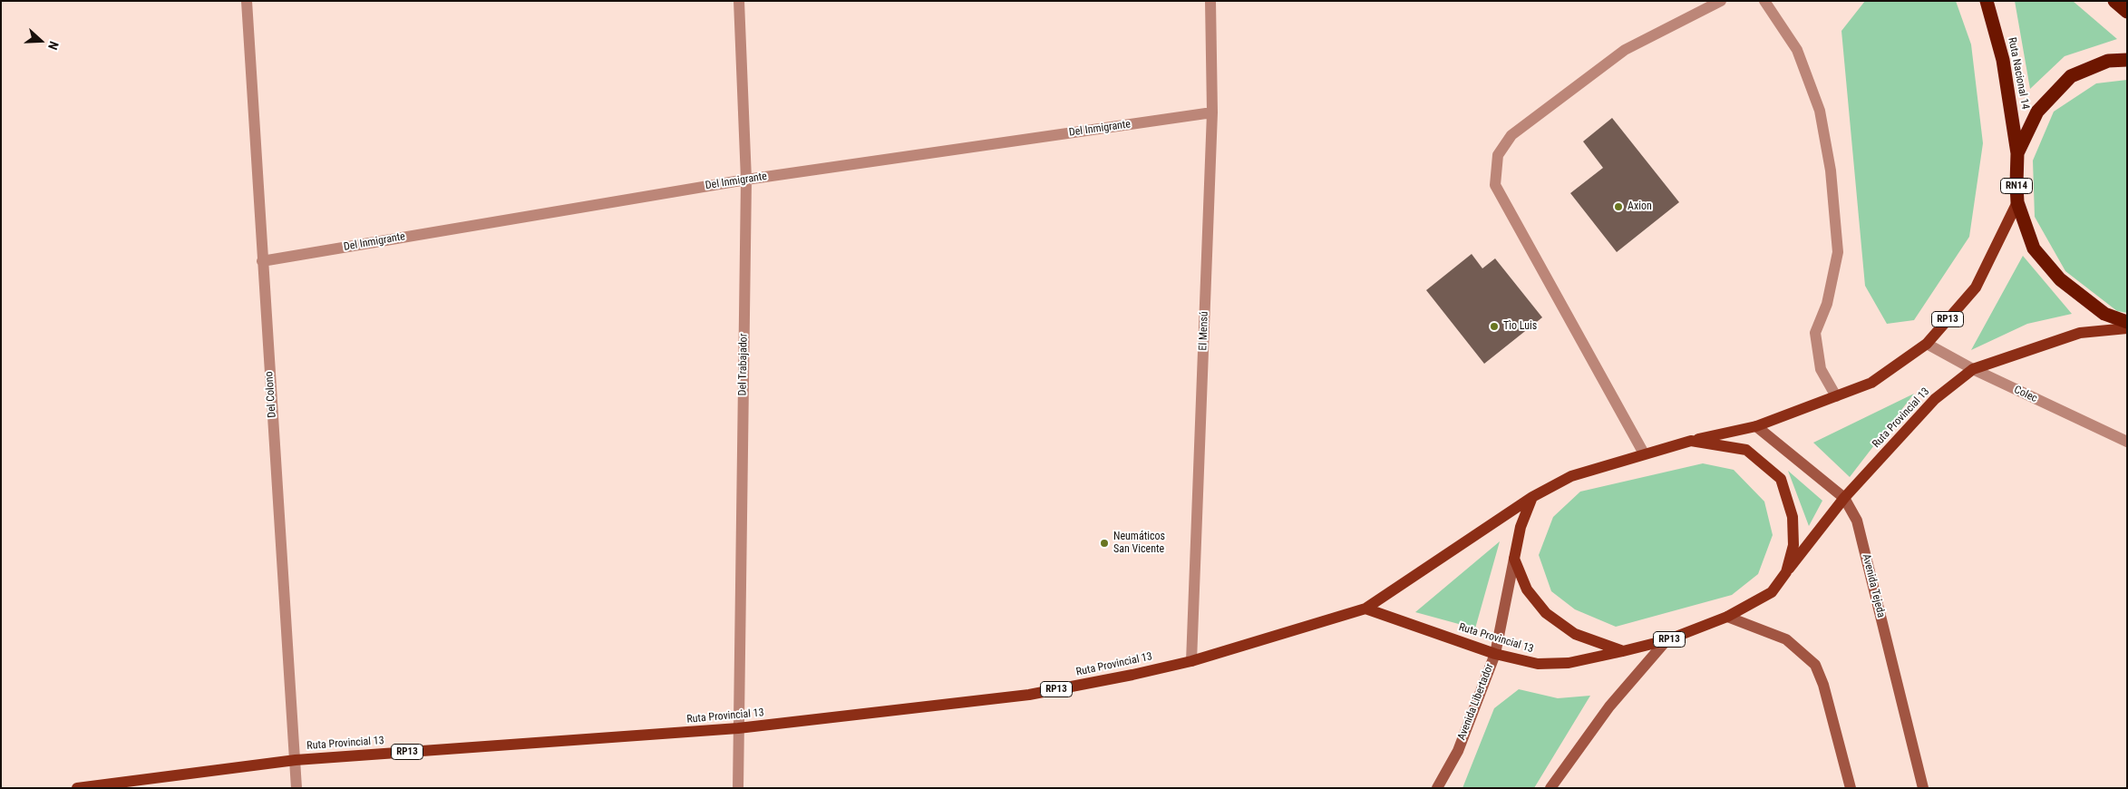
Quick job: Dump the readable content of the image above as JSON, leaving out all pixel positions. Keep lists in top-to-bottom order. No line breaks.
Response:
{"streets":{"highway":["Ruta Nacional 14","RN14"],"main road":["RP13","Ruta Provincial 13","Avenida Tejeda","Avenida Libertador"],"street":["Del Inmigrante","El Mensú","Del Trabajador","Del Colono","Colec"]},"crossings":[["Ruta Nacional 14","RP13"],["Del Inmigrante","El Mensú"],["Del Inmigrante","Del Trabajador"],["Del Inmigrante","Del Colono"],["RP13","Colec"],["RP13","Ruta Provincial 13"],["RP13","Avenida Tejeda"],["El Mensú","Ruta Provincial 13"],["Del Trabajador","Ruta Provincial 13"],["Del Colono","Ruta Provincial 13"],["Colec","Ruta Provincial 13"],["Ruta Provincial 13","Avenida Tejeda"],["Ruta Provincial 13","Avenida Libertador"]],"places":["Axion","Tìo Luis","Neumáticos San Vicente"],"north":"right"}
